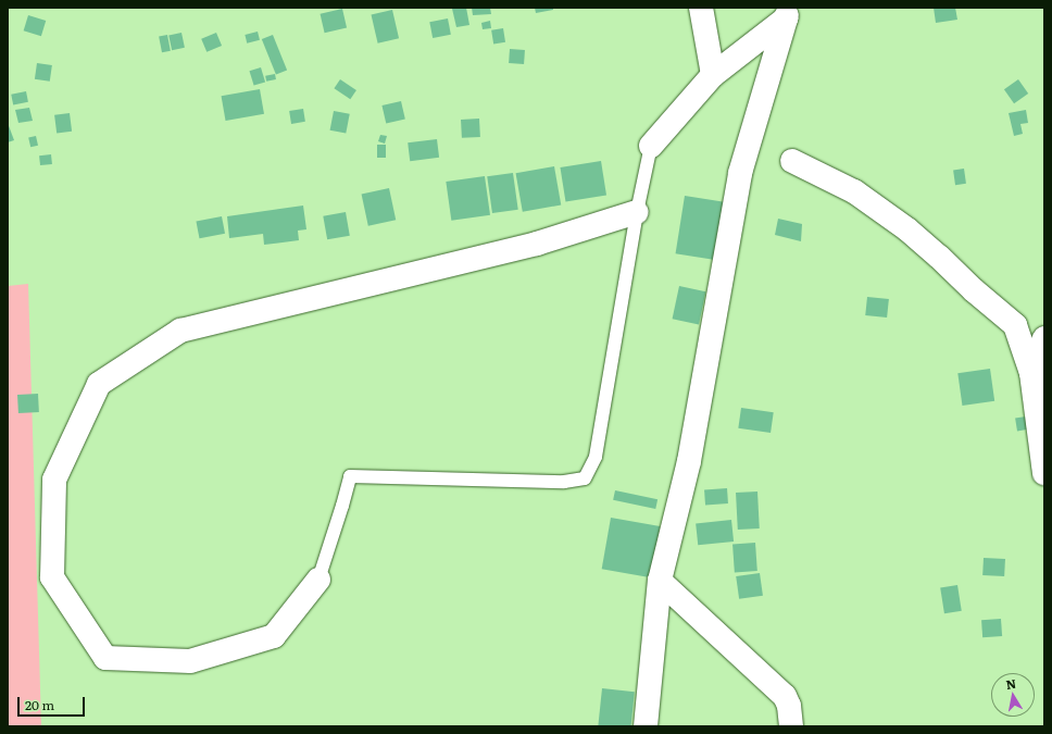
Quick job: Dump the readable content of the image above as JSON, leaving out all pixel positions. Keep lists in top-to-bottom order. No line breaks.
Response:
{"scale_bar":"20 m","north":"top"}
